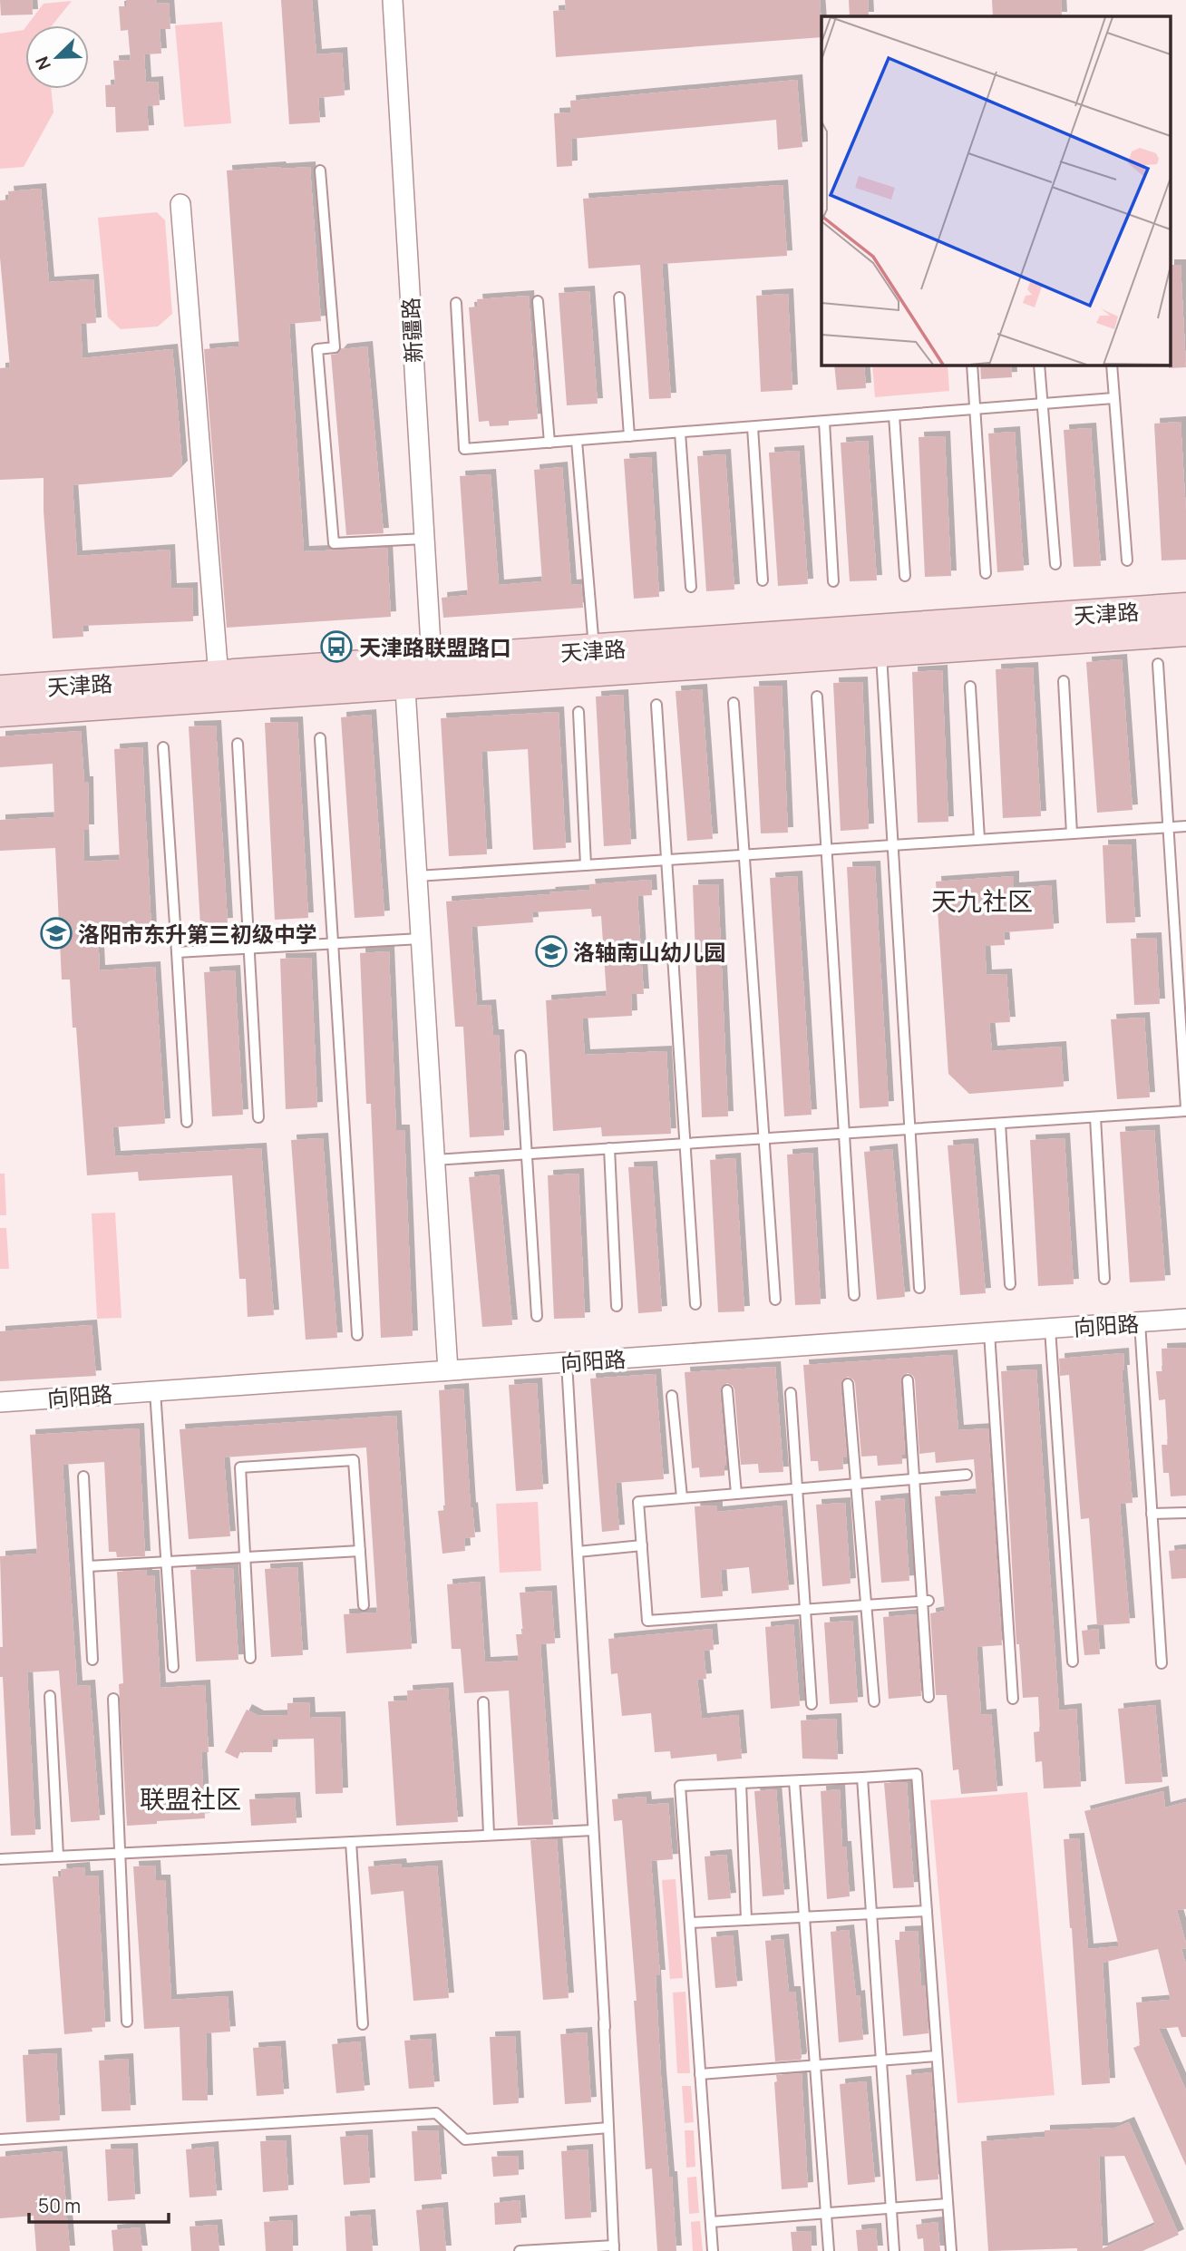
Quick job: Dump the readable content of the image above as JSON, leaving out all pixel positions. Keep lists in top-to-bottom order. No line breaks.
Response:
{"streets":{"main road":["天津路"],"street":["新疆路","向阳路"]},"crossings":[["新疆路","天津路"]],"districts":["天九社区","联盟社区"],"places":{"bus stop":["天津路联盟路口"],"school or university":["洛阳市东升第三初级中学","洛轴南山幼儿园"]},"scale_bar":"50 m","north":"bottom left"}
